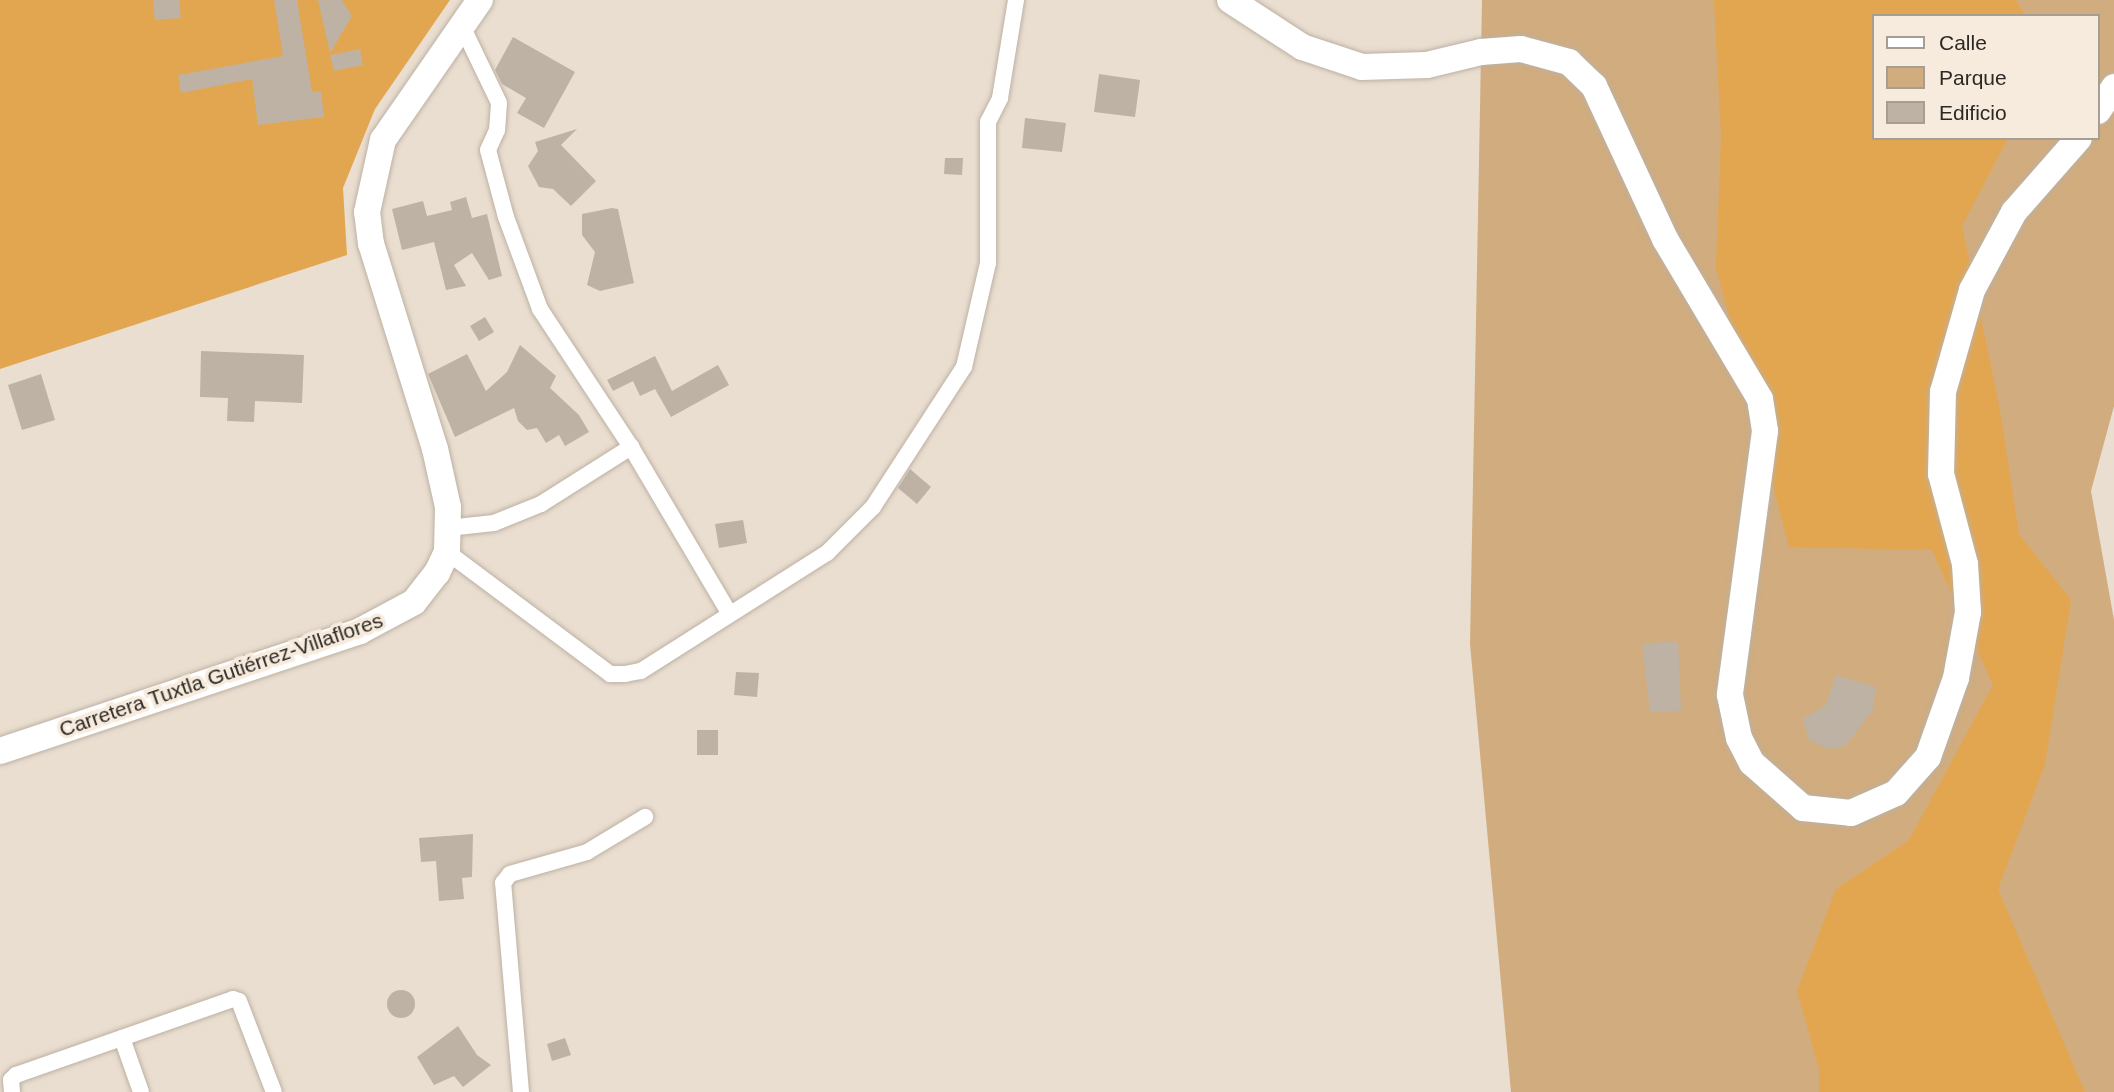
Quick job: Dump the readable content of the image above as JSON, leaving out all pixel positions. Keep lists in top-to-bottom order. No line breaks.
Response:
{"streets":{"main road":["Carretera Tuxtla Gutiérrez-Villaflores"]},"legend":["Calle","Parque","Edificio"]}
